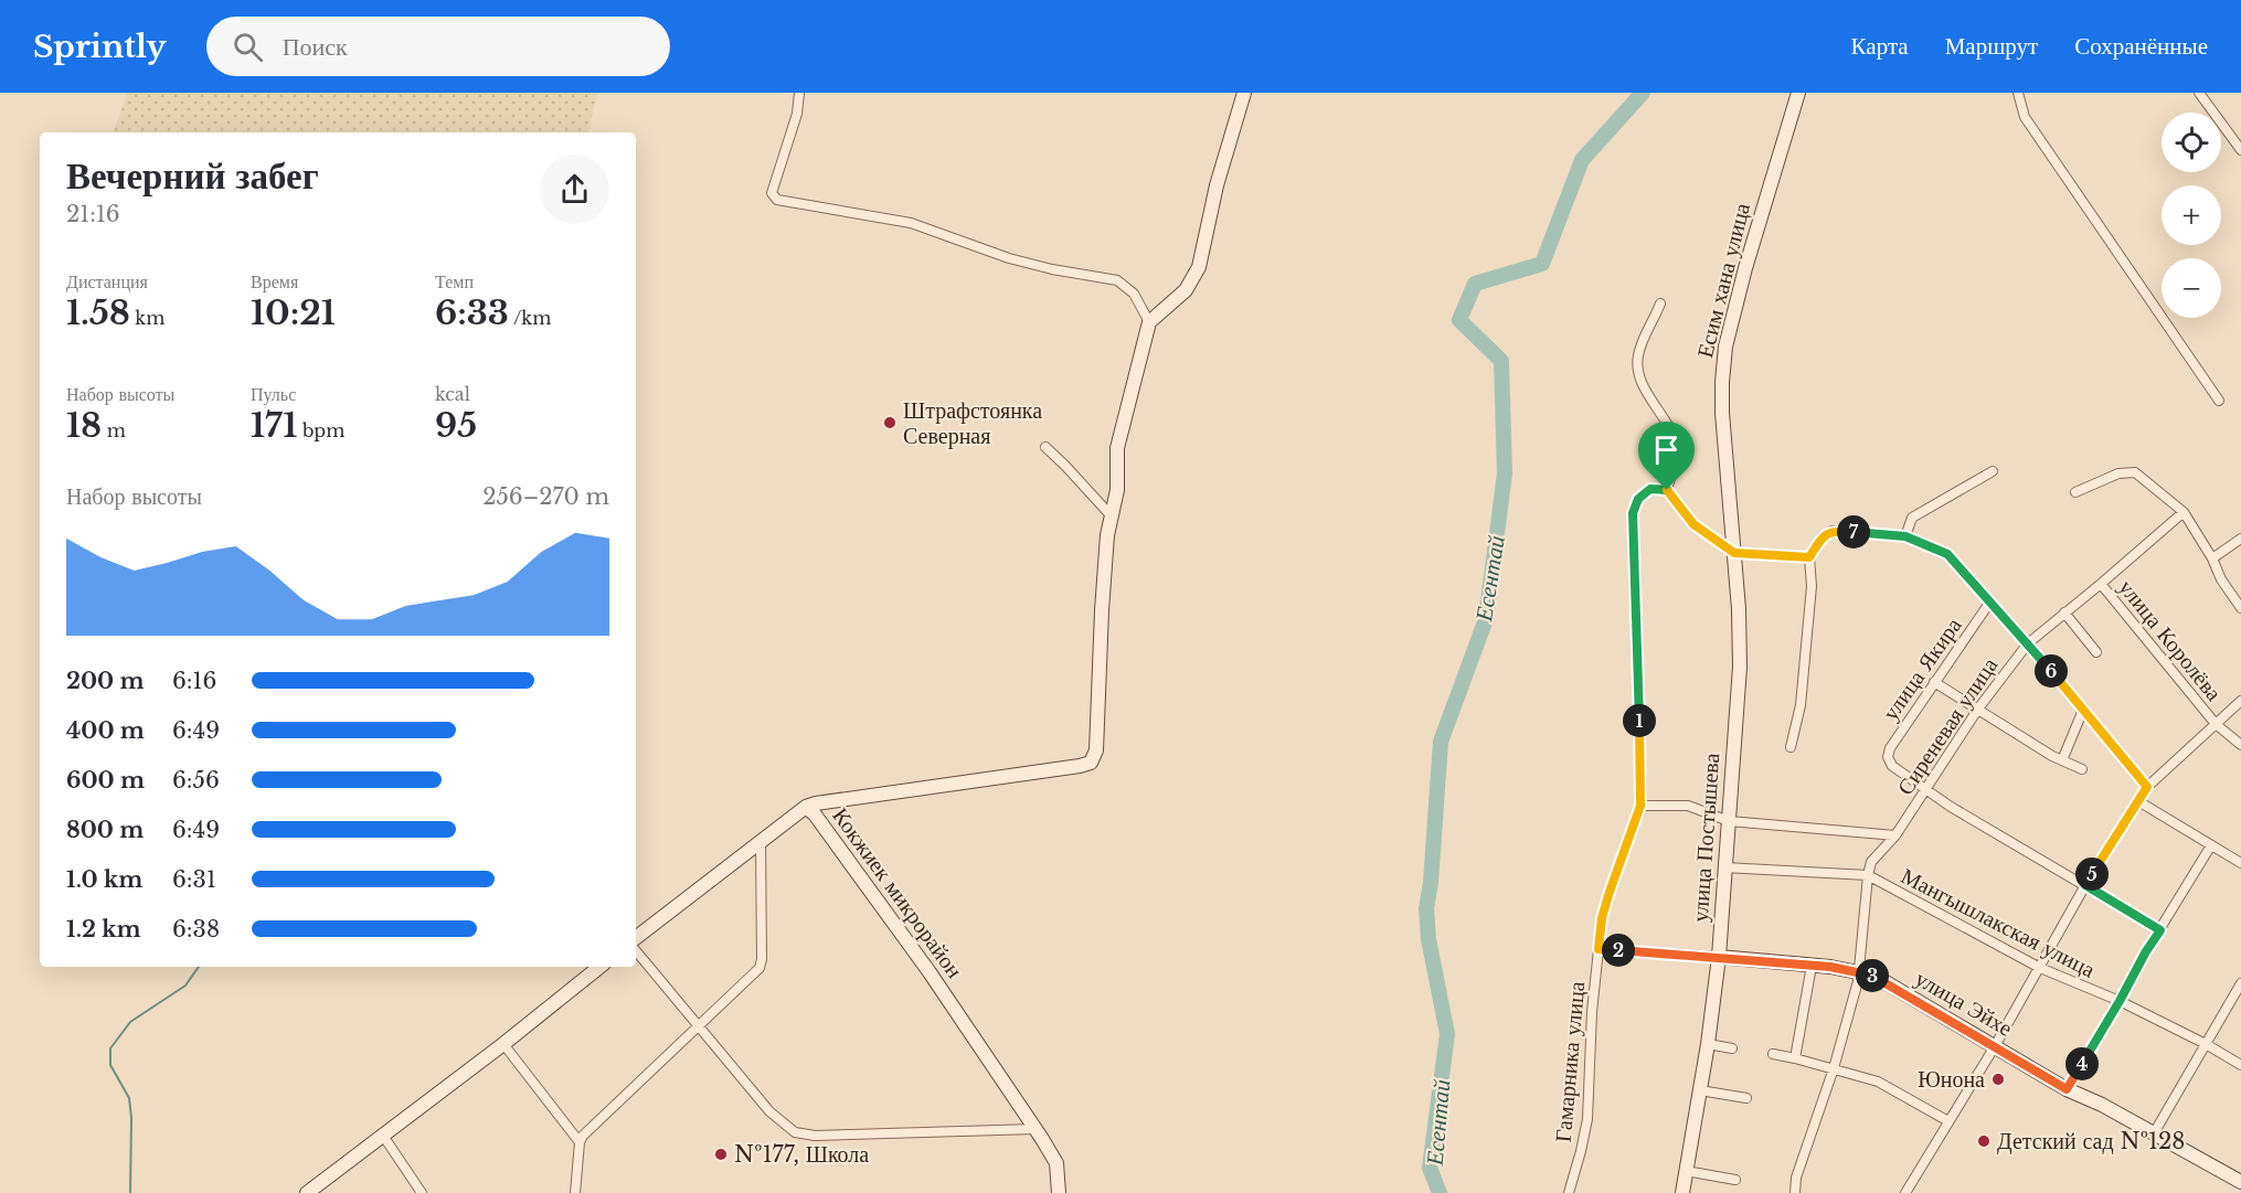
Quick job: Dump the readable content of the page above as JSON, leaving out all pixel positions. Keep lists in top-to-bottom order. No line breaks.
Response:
{"streets":{"street":["Есим хана улица","улица Королёва","улица Якира","Сиреневая улица","улица Постышева","Кокжиек микрорайон","Мангышлакская улица","улица Эйхе","Гамарника улица"]},"crossings":[["Есим хана улица","улица Постышева"],["улица Королёва","Сиреневая улица"],["улица Якира","Сиреневая улица"],["Сиреневая улица","Мангышлакская улица"],["улица Постышева","Мангышлакская улица"],["улица Постышева","улица Эйхе"],["улица Эйхе","Гамарника улица"]],"water":["Есентай"],"places":["Штрафстоянка Северная","Юнона","Детский сад №128","№177, Школа"],"page":{"header":"Sprintly","search":"Поиск","nav":["Карта","Маршрут","Сохранённые"],"map_buttons":["+","−"],"heading":["Вечерний забег","21:16"],"stats":[["Дистанция","1.58 km"],["Время","10:21"],["Темп","6:33 /km"],["Набор высоты","18 m"],["Пульс","171 bpm"],["kcal","95"]],"chart":["Набор высоты","256–270 m"],"pins":["7","6","1","5","2","3","4"],"list":[{"name":"200 m","note":"6:16"},{"name":"400 m","note":"6:49"},{"name":"600 m","note":"6:56"},{"name":"800 m","note":"6:49"},{"name":"1.0 km","note":"6:31"},{"name":"1.2 km","note":"6:38"}]}}
